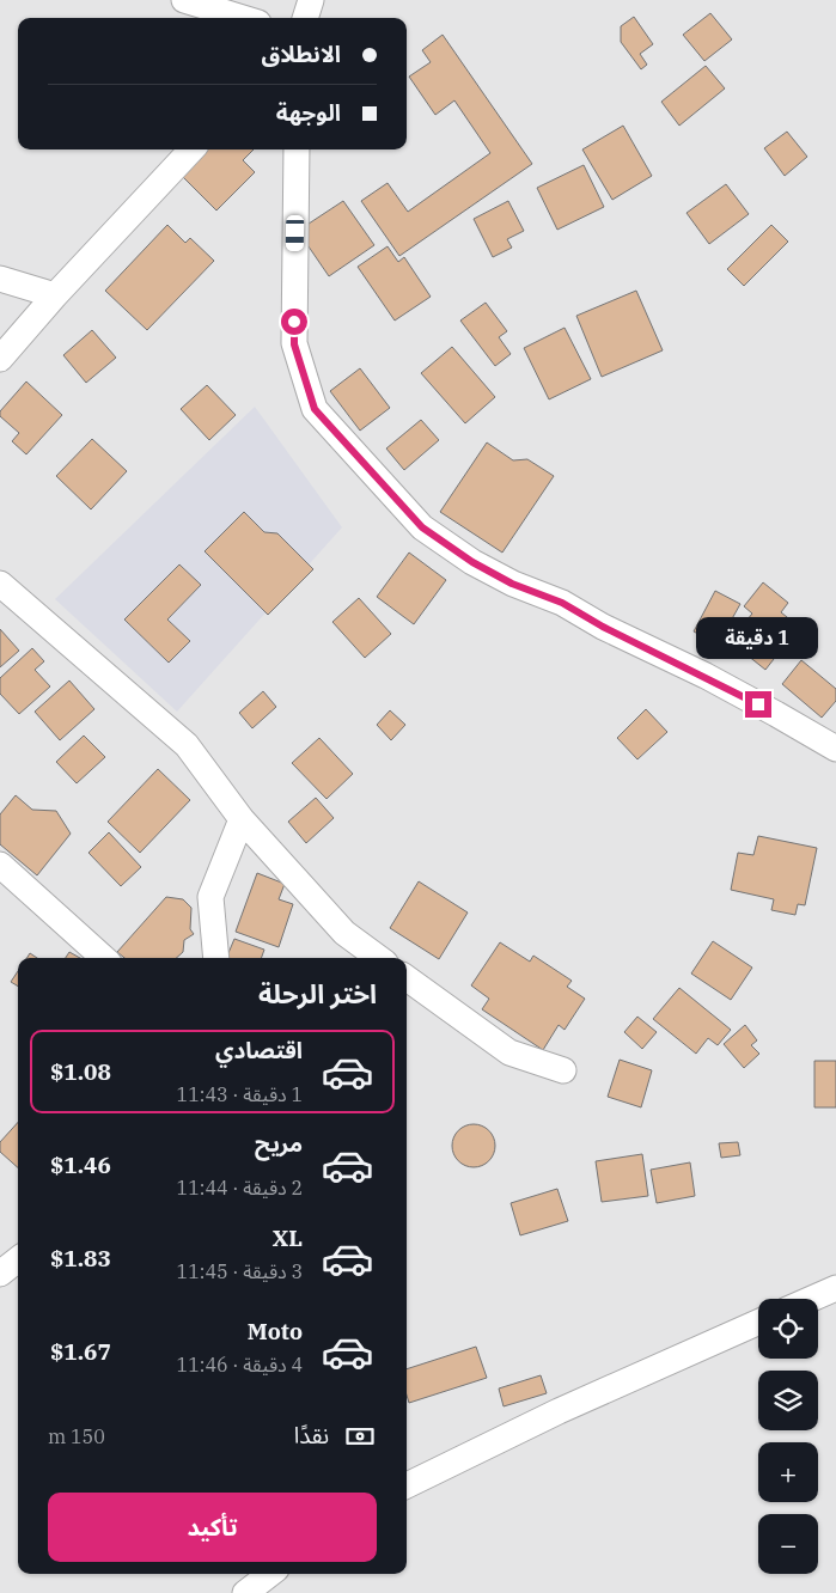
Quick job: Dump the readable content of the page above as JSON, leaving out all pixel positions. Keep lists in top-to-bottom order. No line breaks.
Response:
{"page":{"banner":["الانطلاق","الوجهة"],"bubble":"1 دقيقة","heading":"اختر الرحلة","list":[{"name":"اقتصادي","note":"1 دقيقة · 11:43","value":"$1.08"},{"name":"مريح","note":"2 دقيقة · 11:44","value":"$1.46"},{"name":"XL","note":"3 دقيقة · 11:45","value":"$1.83"},{"name":"Moto","note":"4 دقيقة · 11:46","value":"$1.67"}],"map_buttons":["+","−"],"pay":["نقدًا","150 m"],"buttons":"تأكيد"}}
